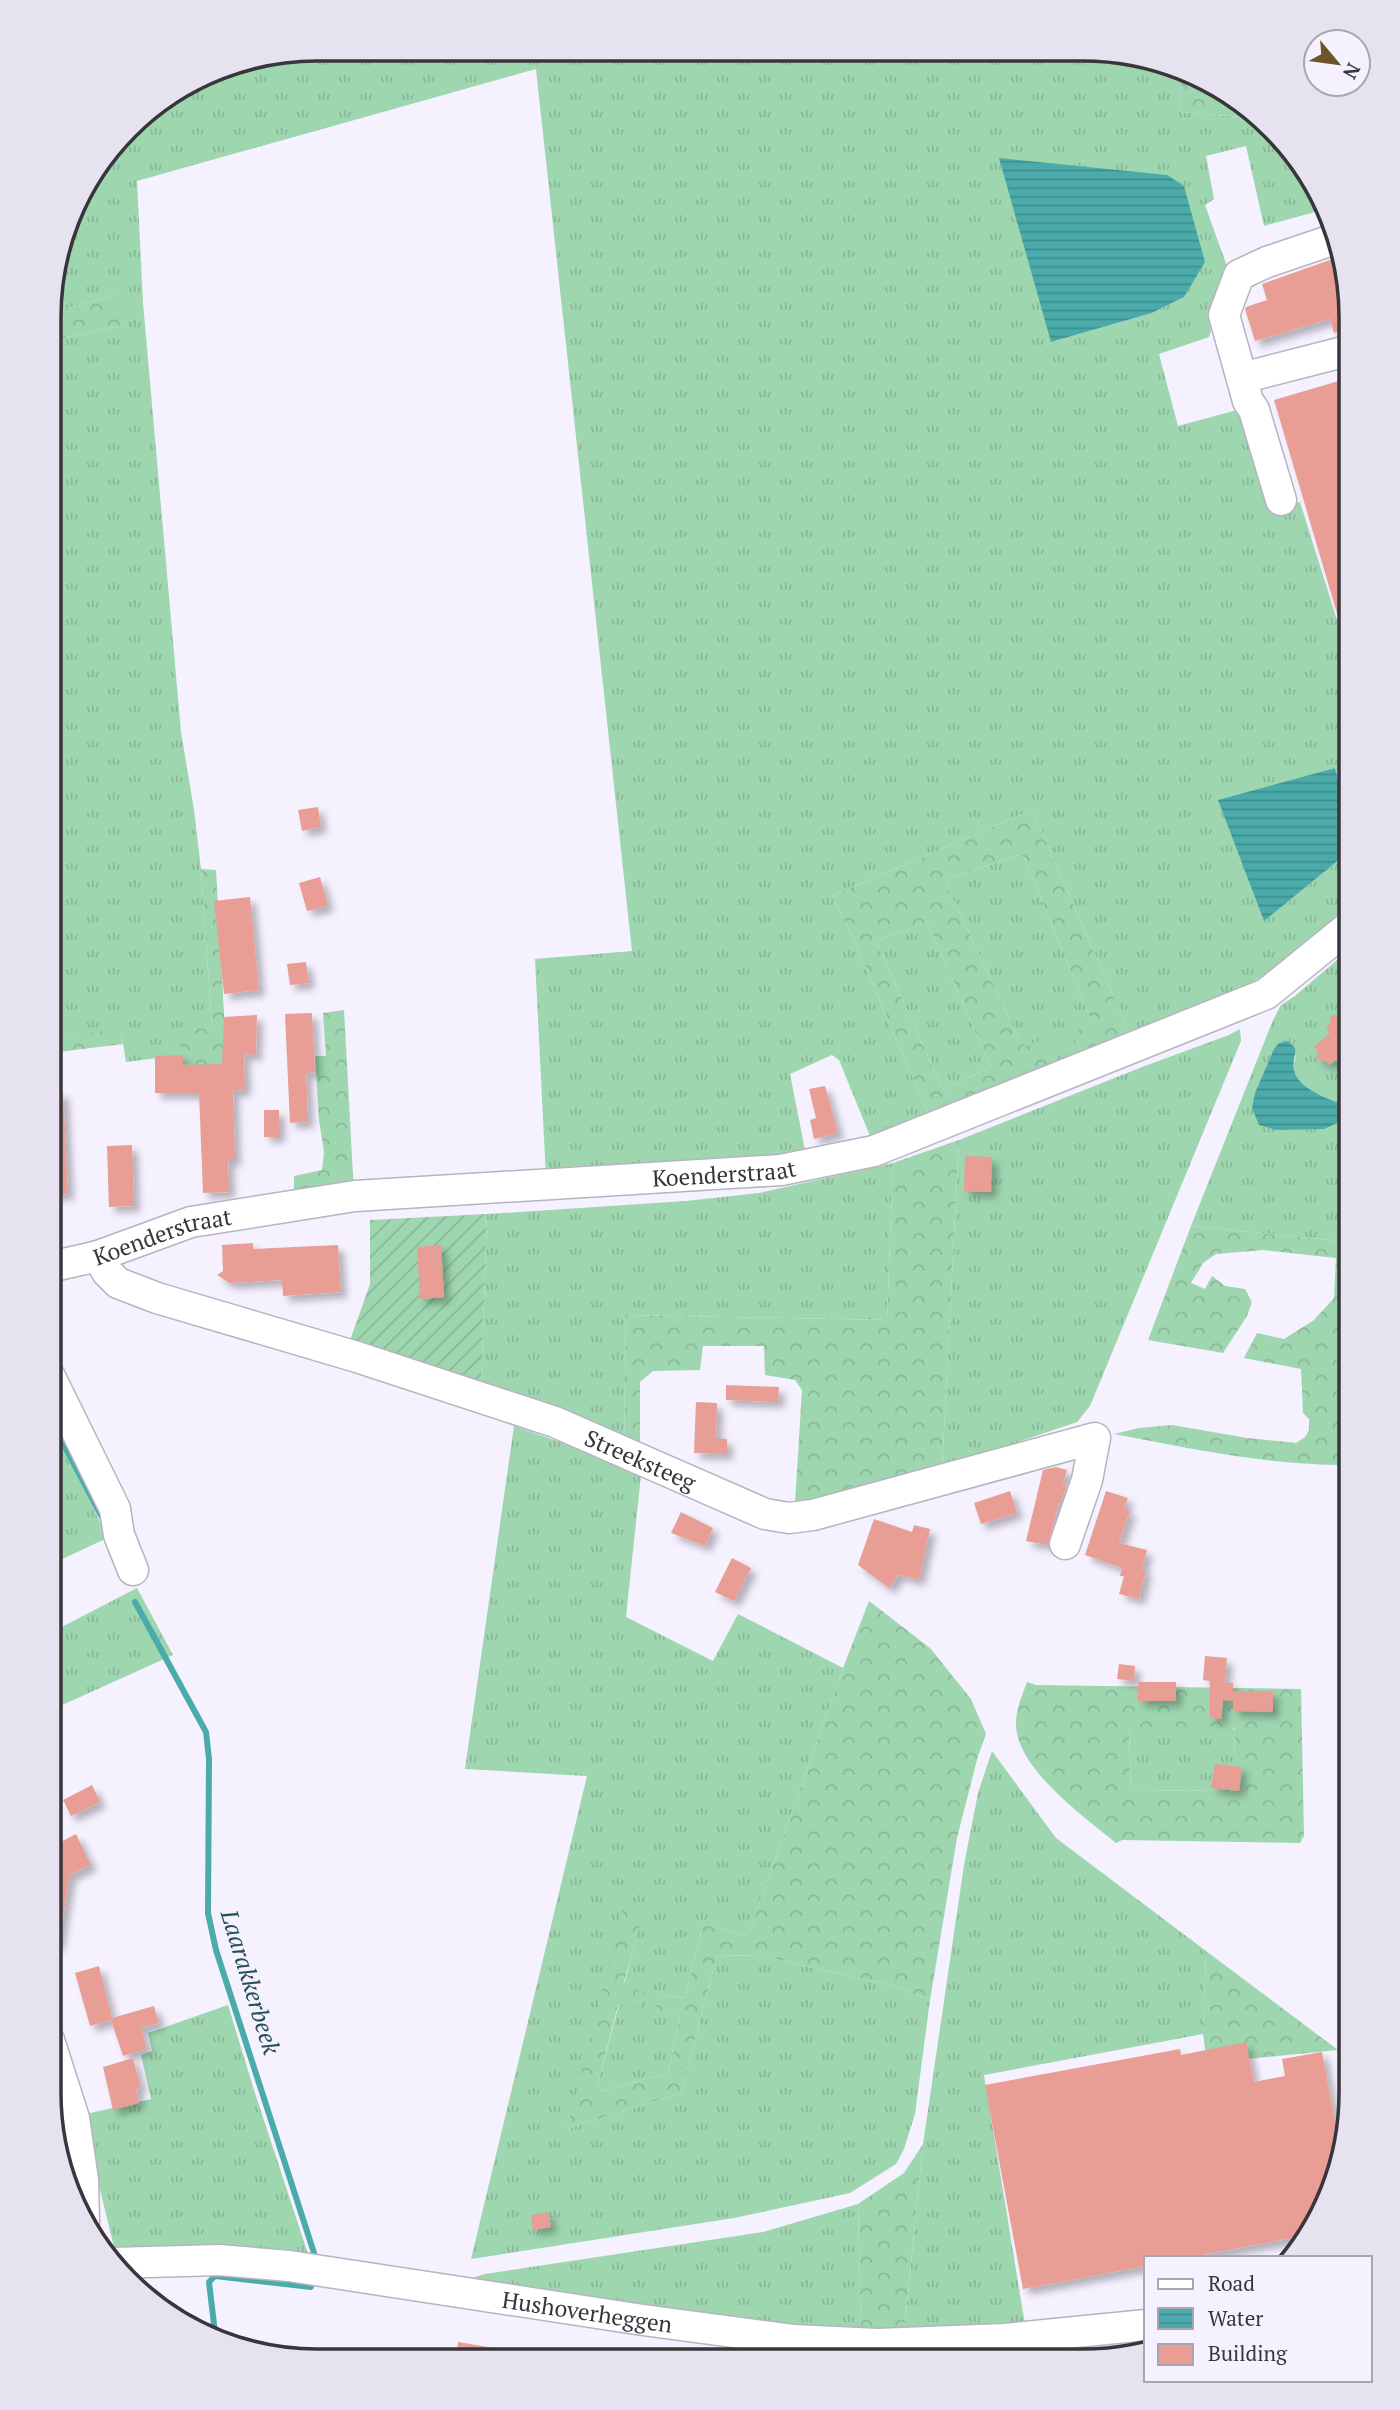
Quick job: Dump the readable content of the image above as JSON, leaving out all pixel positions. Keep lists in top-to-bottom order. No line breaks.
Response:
{"streets":{"street":["Koenderstraat","Streeksteeg","Hushoverheggen"]},"crossings":[["Koenderstraat","Streeksteeg"]],"water":["Laarakkerbeek"],"legend":["Road","Water","Building"],"north":"bottom right"}
